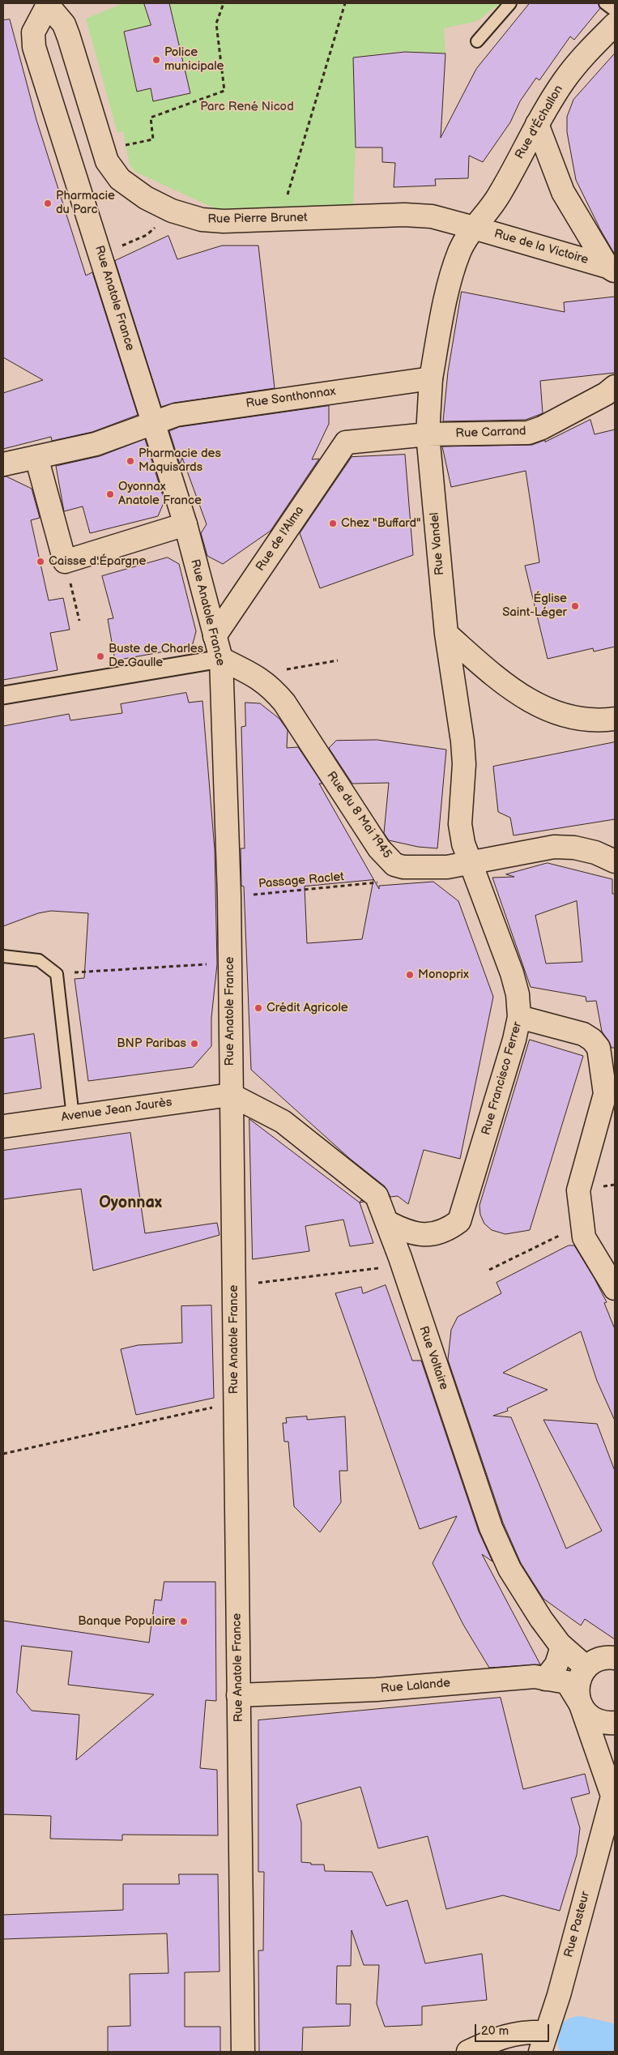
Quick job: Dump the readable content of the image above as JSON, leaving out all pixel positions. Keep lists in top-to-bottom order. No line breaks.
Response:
{"streets":{"main road":["Rue d'Échallon","Rue Pierre Brunet","Rue de la Victoire","Rue Anatole France","Rue Sonthonnax","Rue Carrand","Rue de l'Alma","Rue Vandel","Rue du 8 Mai 1945","Rue Francisco Ferrer","Avenue Jean Jaurès","Rue Voltaire","Rue Lalande","Rue Pasteur"],"path":["Passage Raclet"]},"crossings":[["Rue d'Échallon","Rue Pierre Brunet"],["Rue d'Échallon","Rue de la Victoire"],["Rue d'Échallon","Rue Vandel"],["Rue Pierre Brunet","Rue de la Victoire"],["Rue Pierre Brunet","Rue Anatole France"],["Rue Pierre Brunet","Rue Vandel"],["Rue de la Victoire","Rue Vandel"],["Rue Anatole France","Rue Sonthonnax"],["Rue Anatole France","Rue de l'Alma"],["Rue Anatole France","Rue du 8 Mai 1945"],["Rue Anatole France","Passage Raclet"],["Rue Anatole France","Avenue Jean Jaurès"],["Rue Anatole France","Rue Voltaire"],["Rue Anatole France","Rue Lalande"],["Rue Sonthonnax","Rue Vandel"],["Rue Carrand","Rue de l'Alma"],["Rue Carrand","Rue Vandel"],["Rue Vandel","Rue du 8 Mai 1945"],["Rue Vandel","Rue Francisco Ferrer"],["Rue du 8 Mai 1945","Rue Francisco Ferrer"],["Rue Francisco Ferrer","Rue Voltaire"],["Avenue Jean Jaurès","Rue Voltaire"],["Rue Lalande","Rue Pasteur"]],"districts":["Oyonnax"],"parks":["Parc René Nicod"],"places":["Police municipale","Pharmacie du Parc","Pharmacie des Maquisards","Oyonnax Anatole France","Chez \"Buffard\"","Caisse d'Épargne","Église Saint-Léger","Buste de Charles De Gaulle","Monoprix","Crédit Agricole","BNP Paribas","Banque Populaire"],"scale_bar":"20 m"}
